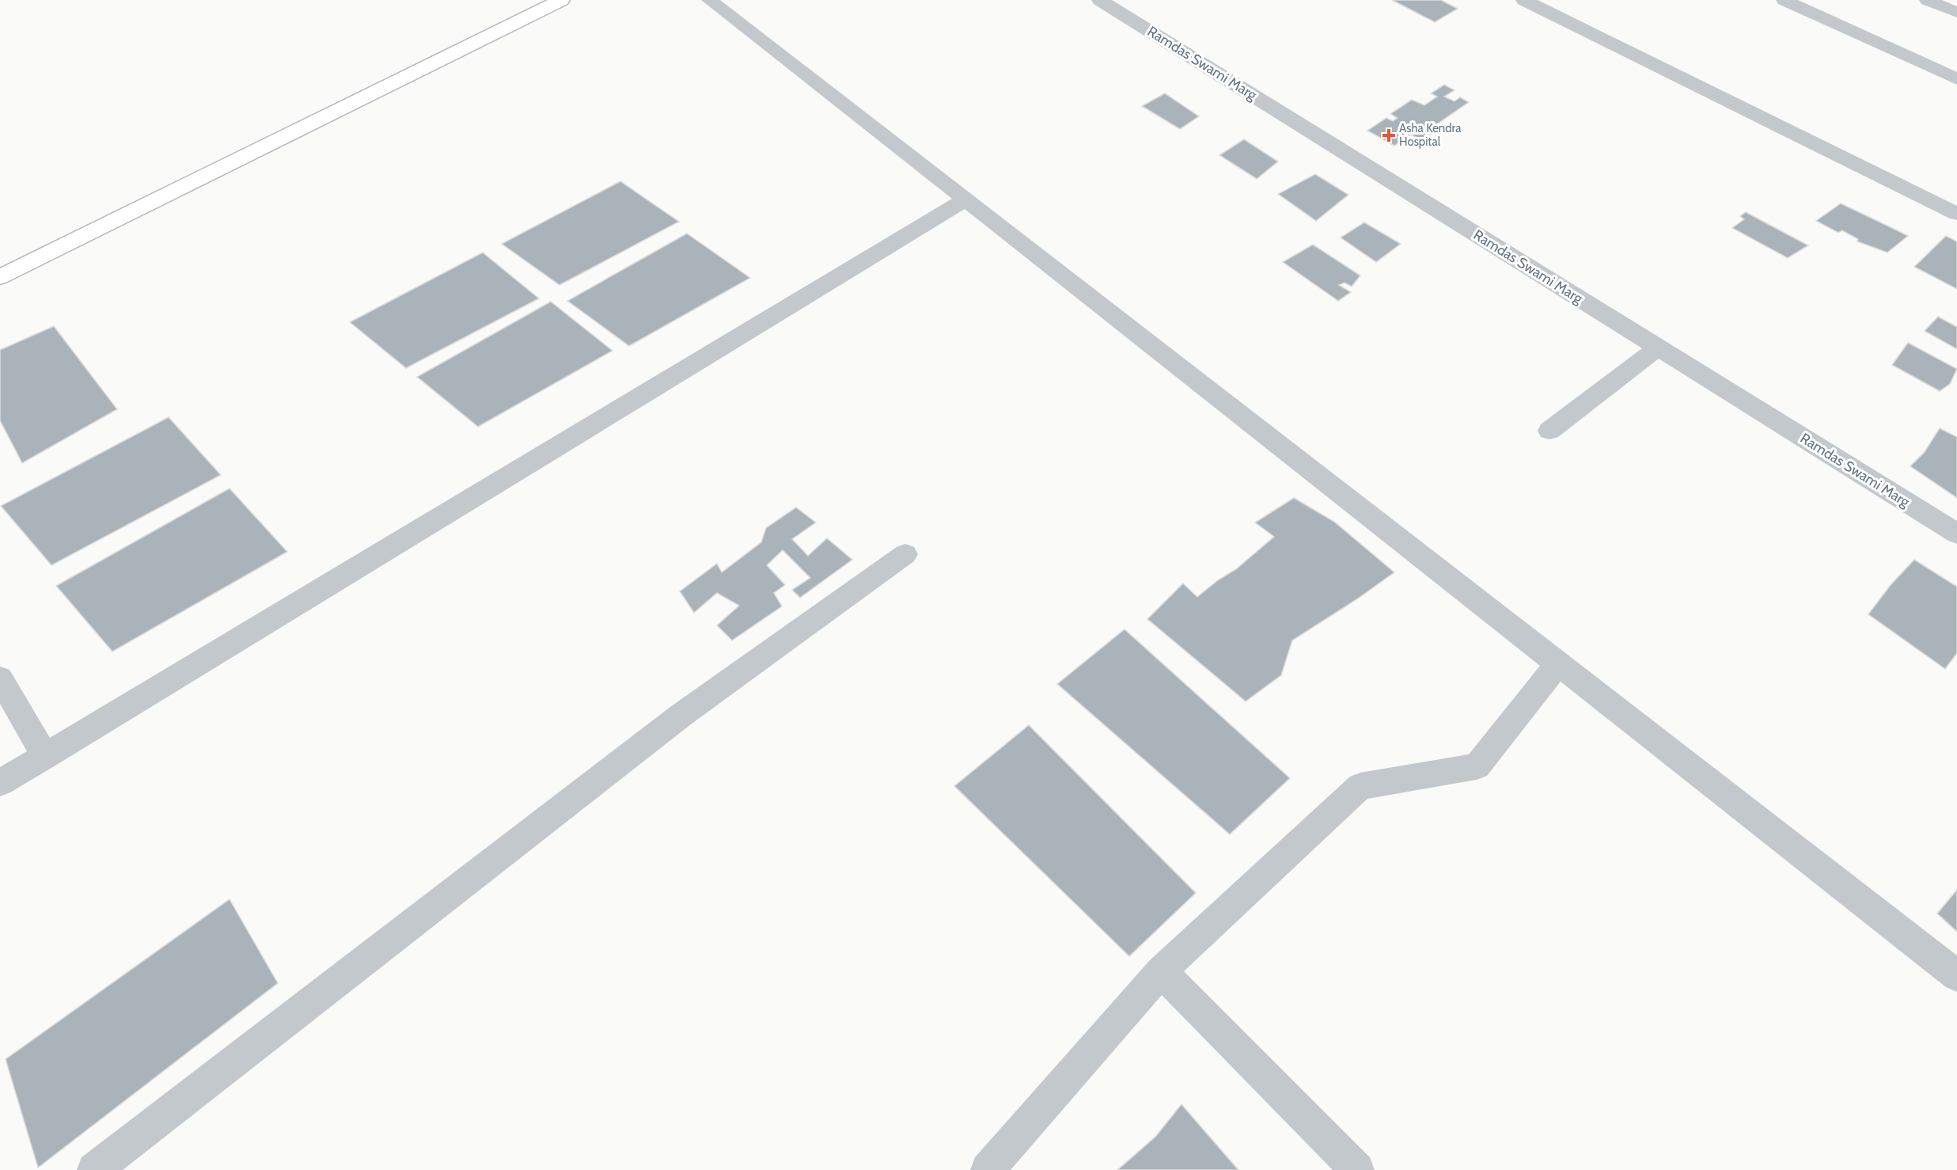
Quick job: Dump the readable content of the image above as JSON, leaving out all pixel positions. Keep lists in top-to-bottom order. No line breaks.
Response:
{"streets":{"street":["Ramdas Swami Marg"]},"places":{"health":["Asha Kendra Hospital"]}}
